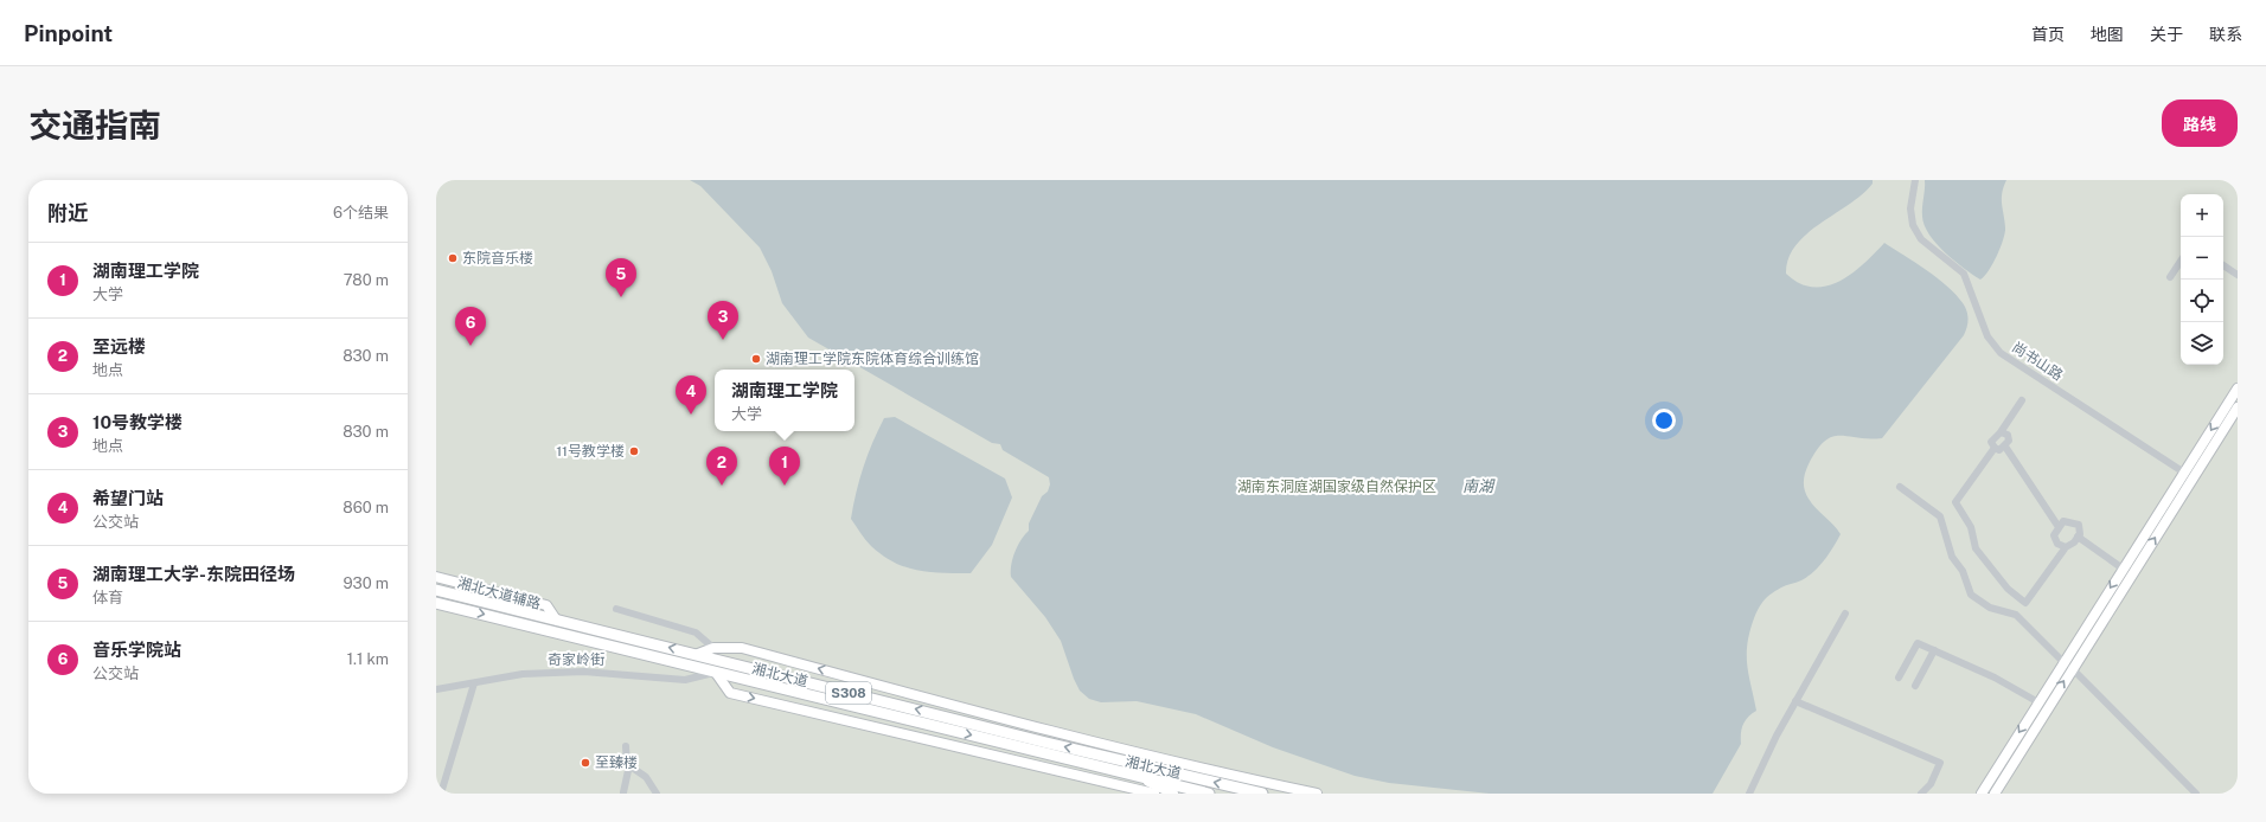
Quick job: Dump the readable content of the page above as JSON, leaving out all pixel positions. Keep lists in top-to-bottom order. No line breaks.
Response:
{"streets":{"highway":["湘北大道","S308"],"main road":["湘北大道辅路"],"street":["尚书山路","奇家岭街"]},"crossings":[["湘北大道辅路","湘北大道"],["奇家岭街","湘北大道"]],"water":["南湖"],"parks":["湖南东洞庭湖国家级自然保护区"],"places":["东院音乐楼","湖南理工学院东院体育综合训练馆","11号教学楼","至臻楼"],"page":{"header":"Pinpoint","nav":["首页","地图","关于","联系"],"title":"交通指南","buttons":"路线","heading":["附近","6个结果"],"map_buttons":["+","−"],"list":[{"mark":"1","name":"湖南理工学院","note":"大学","value":"780 m"},{"mark":"2","name":"至远楼","note":"地点","value":"830 m"},{"mark":"3","name":"10号教学楼","note":"地点","value":"830 m"},{"mark":"4","name":"希望门站","note":"公交站","value":"860 m"},{"mark":"5","name":"湖南理工大学-东院田径场","note":"体育","value":"930 m"},{"mark":"6","name":"音乐学院站","note":"公交站","value":"1.1 km"}],"pins":["5","3","6","4","1","2"],"popup":["湖南理工学院","大学"]}}
